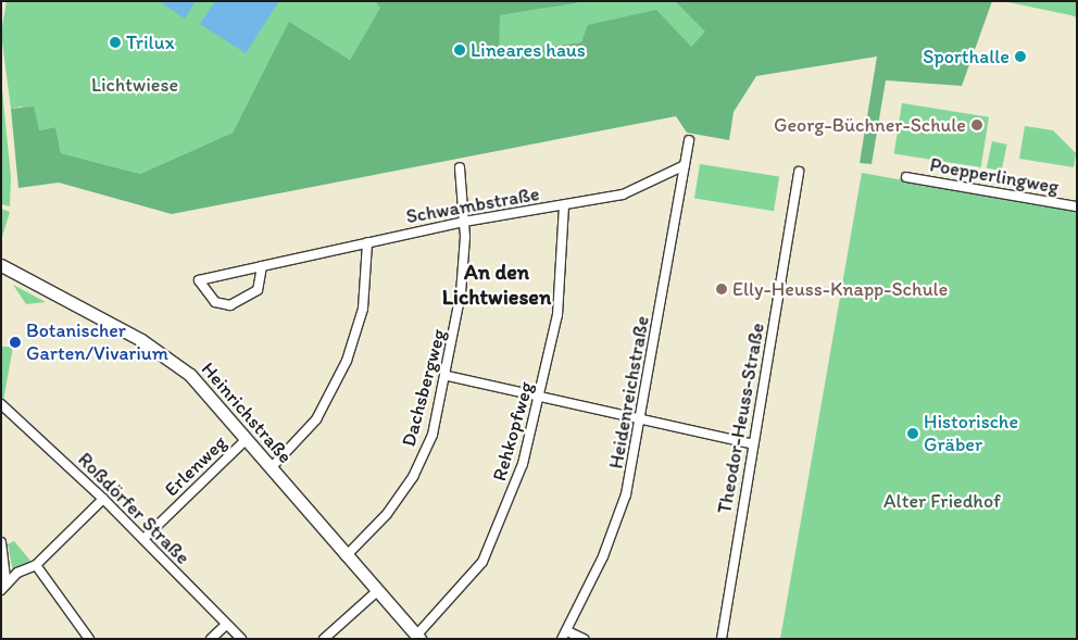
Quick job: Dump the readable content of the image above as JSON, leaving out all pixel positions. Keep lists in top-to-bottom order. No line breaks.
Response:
{"streets":{"main road":["Heinrichstraße"],"street":["Poepperlingweg","Schwambstraße","Dachsbergweg","Heidenreichstraße","Theodor-Heuss-Straße","Rehkopfweg","Erlenweg","Roßdörfer Straße"]},"crossings":[["Schwambstraße","Dachsbergweg"],["Schwambstraße","Heidenreichstraße"],["Schwambstraße","Rehkopfweg"],["Dachsbergweg","Heinrichstraße"],["Heinrichstraße","Rehkopfweg"],["Heinrichstraße","Erlenweg"],["Erlenweg","Roßdörfer Straße"]],"districts":["An den Lichtwiesen"],"parks":["Lichtwiese","Alter Friedhof"],"places":["Trilux","Lineares haus","Sporthalle","Georg-Büchner-Schule","Elly-Heuss-Knapp-Schule","Botanischer Garten/Vivarium","Historische Gräber"]}
